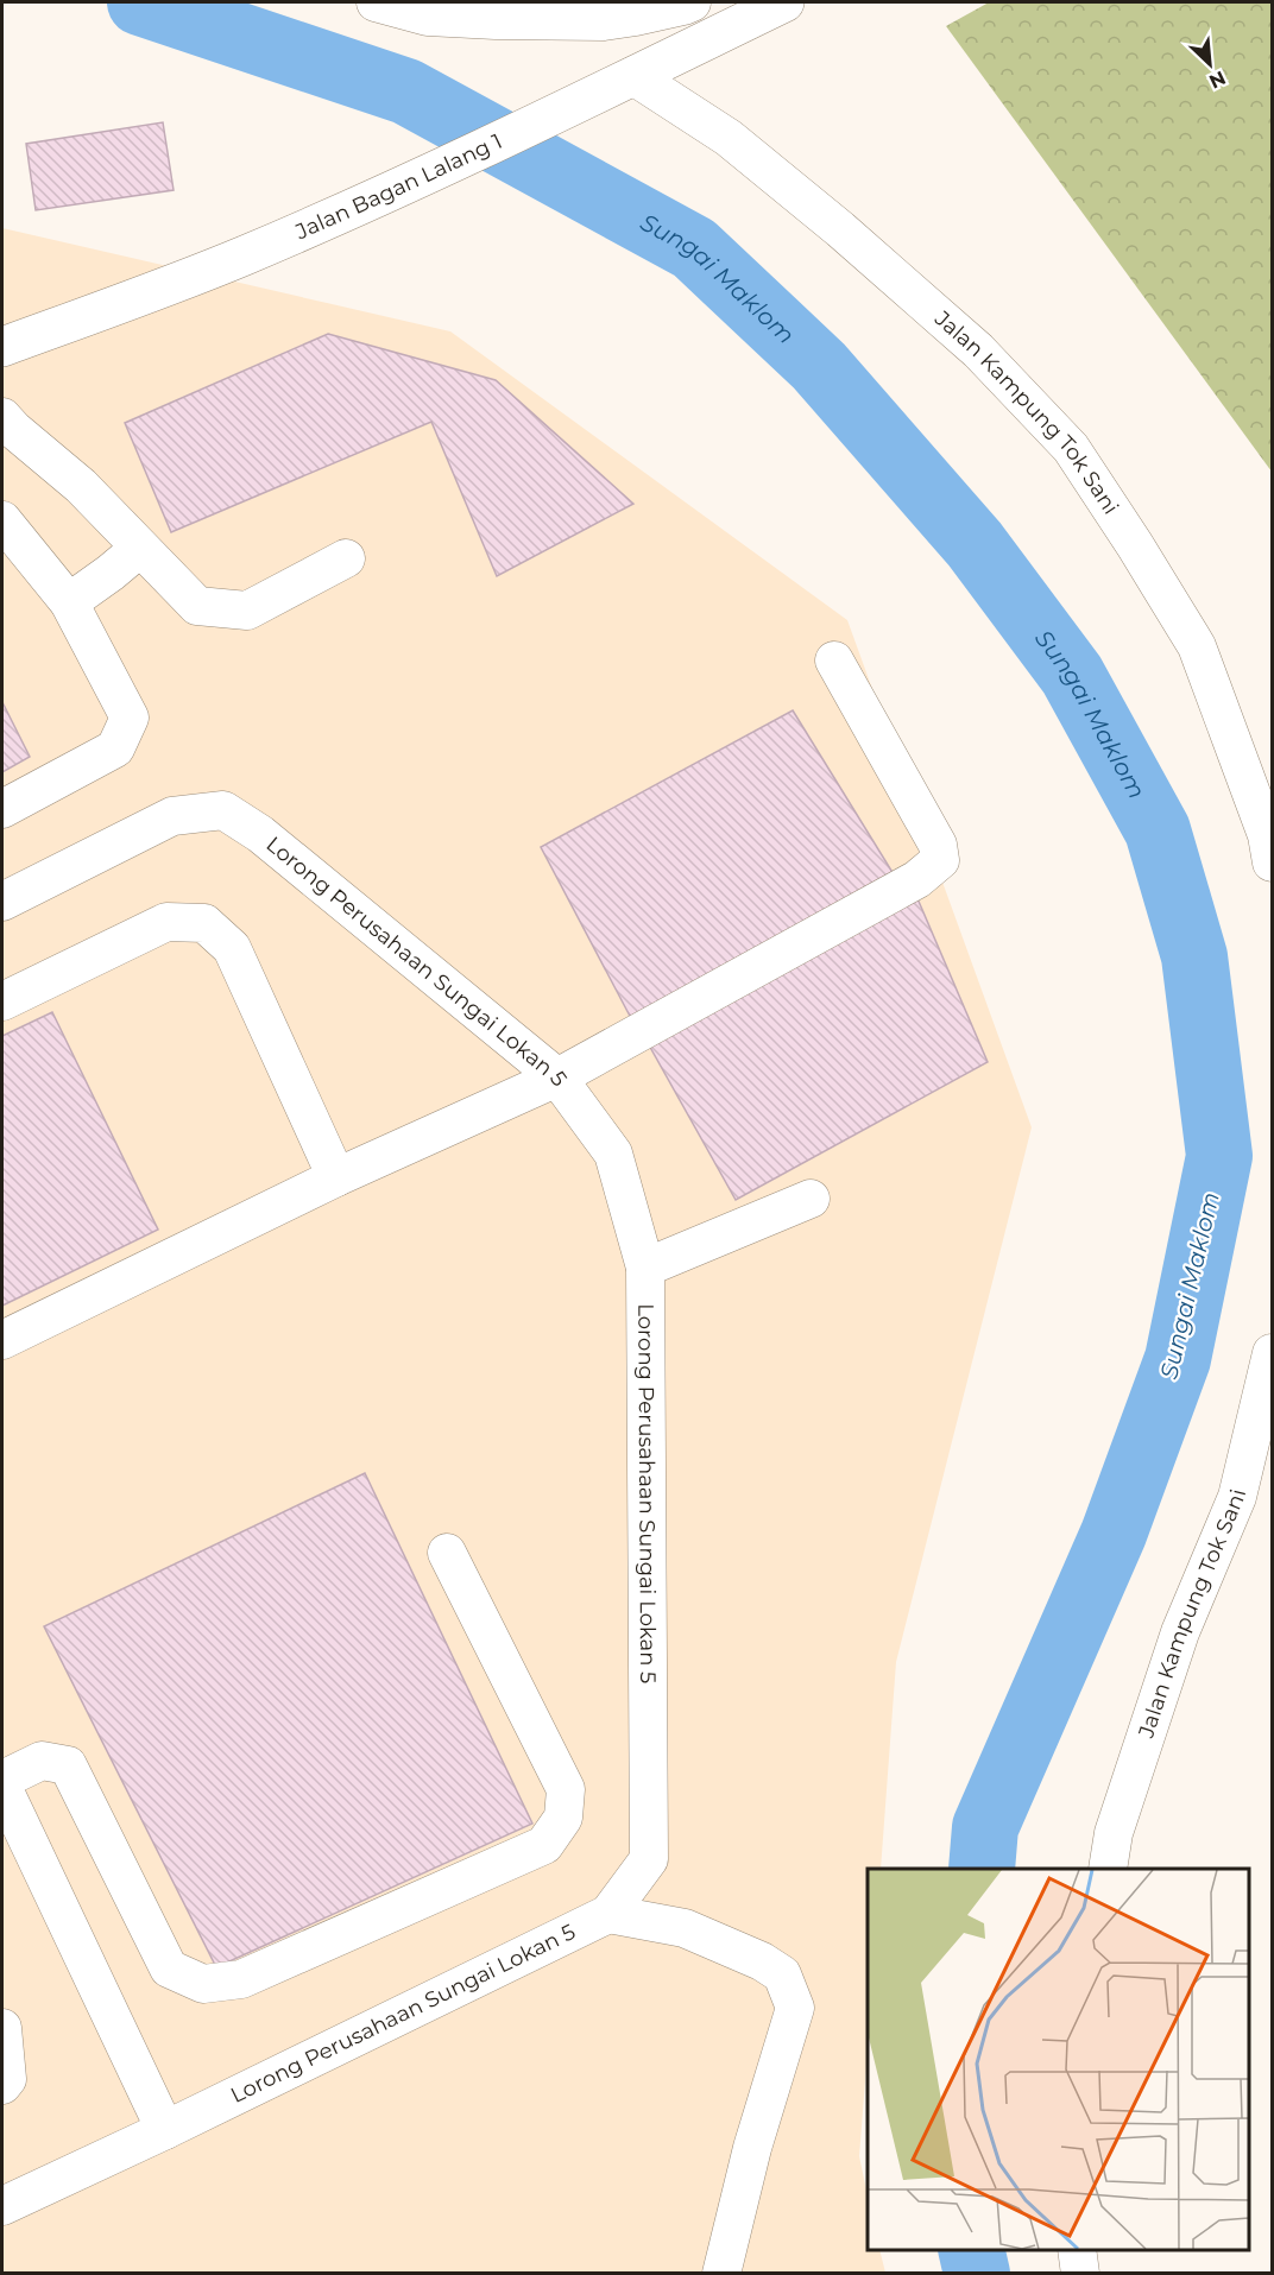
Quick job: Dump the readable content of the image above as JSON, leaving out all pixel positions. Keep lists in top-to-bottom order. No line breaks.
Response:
{"streets":{"main road":["Jalan Bagan Lalang 1"],"street":["Jalan Kampung Tok Sani","Lorong Perusahaan Sungai Lokan 5"]},"crossings":[["Jalan Bagan Lalang 1","Jalan Kampung Tok Sani"]],"water":["Sungai Maklom"],"north":"bottom right"}
